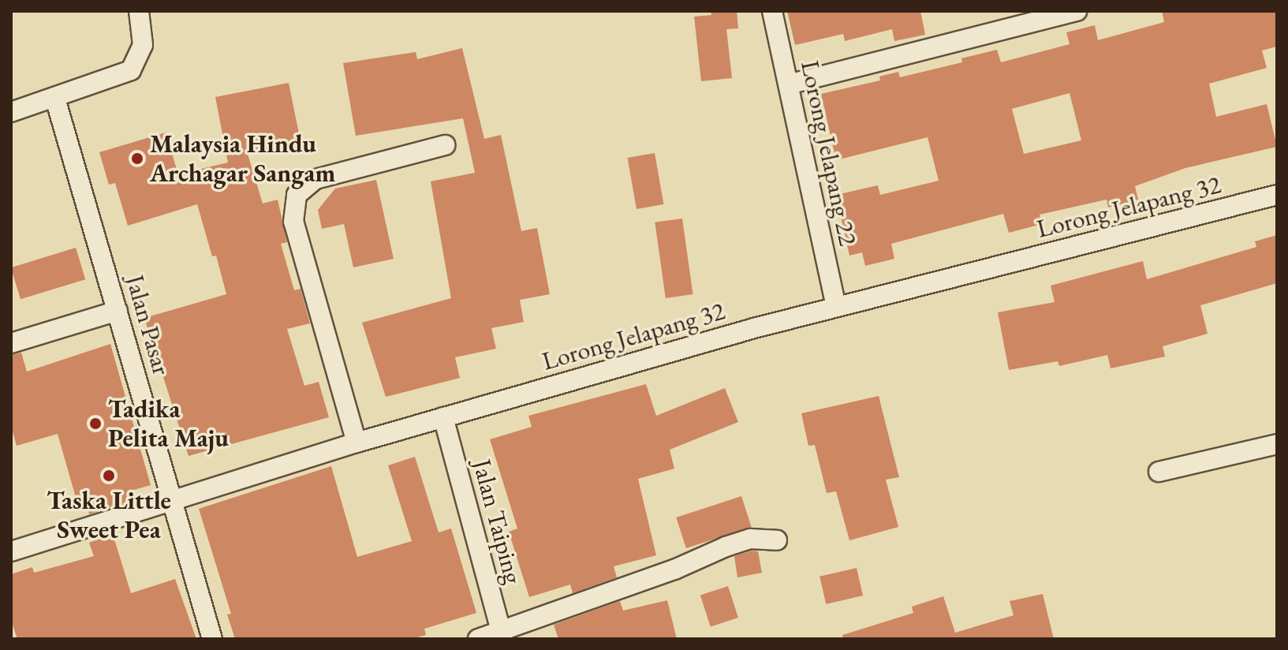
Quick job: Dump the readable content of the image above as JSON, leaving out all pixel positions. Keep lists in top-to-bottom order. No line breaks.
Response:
{"streets":{"street":["Lorong Jelapang 22","Lorong Jelapang 32","Jalan Pasar","Jalan Taiping"]},"crossings":[["Lorong Jelapang 22","Lorong Jelapang 32"],["Lorong Jelapang 32","Jalan Pasar"],["Lorong Jelapang 32","Jalan Taiping"]],"places":["Malaysia Hindu Archagar Sangam","Tadika Pelita Maju","Taska Little Sweet Pea"]}
